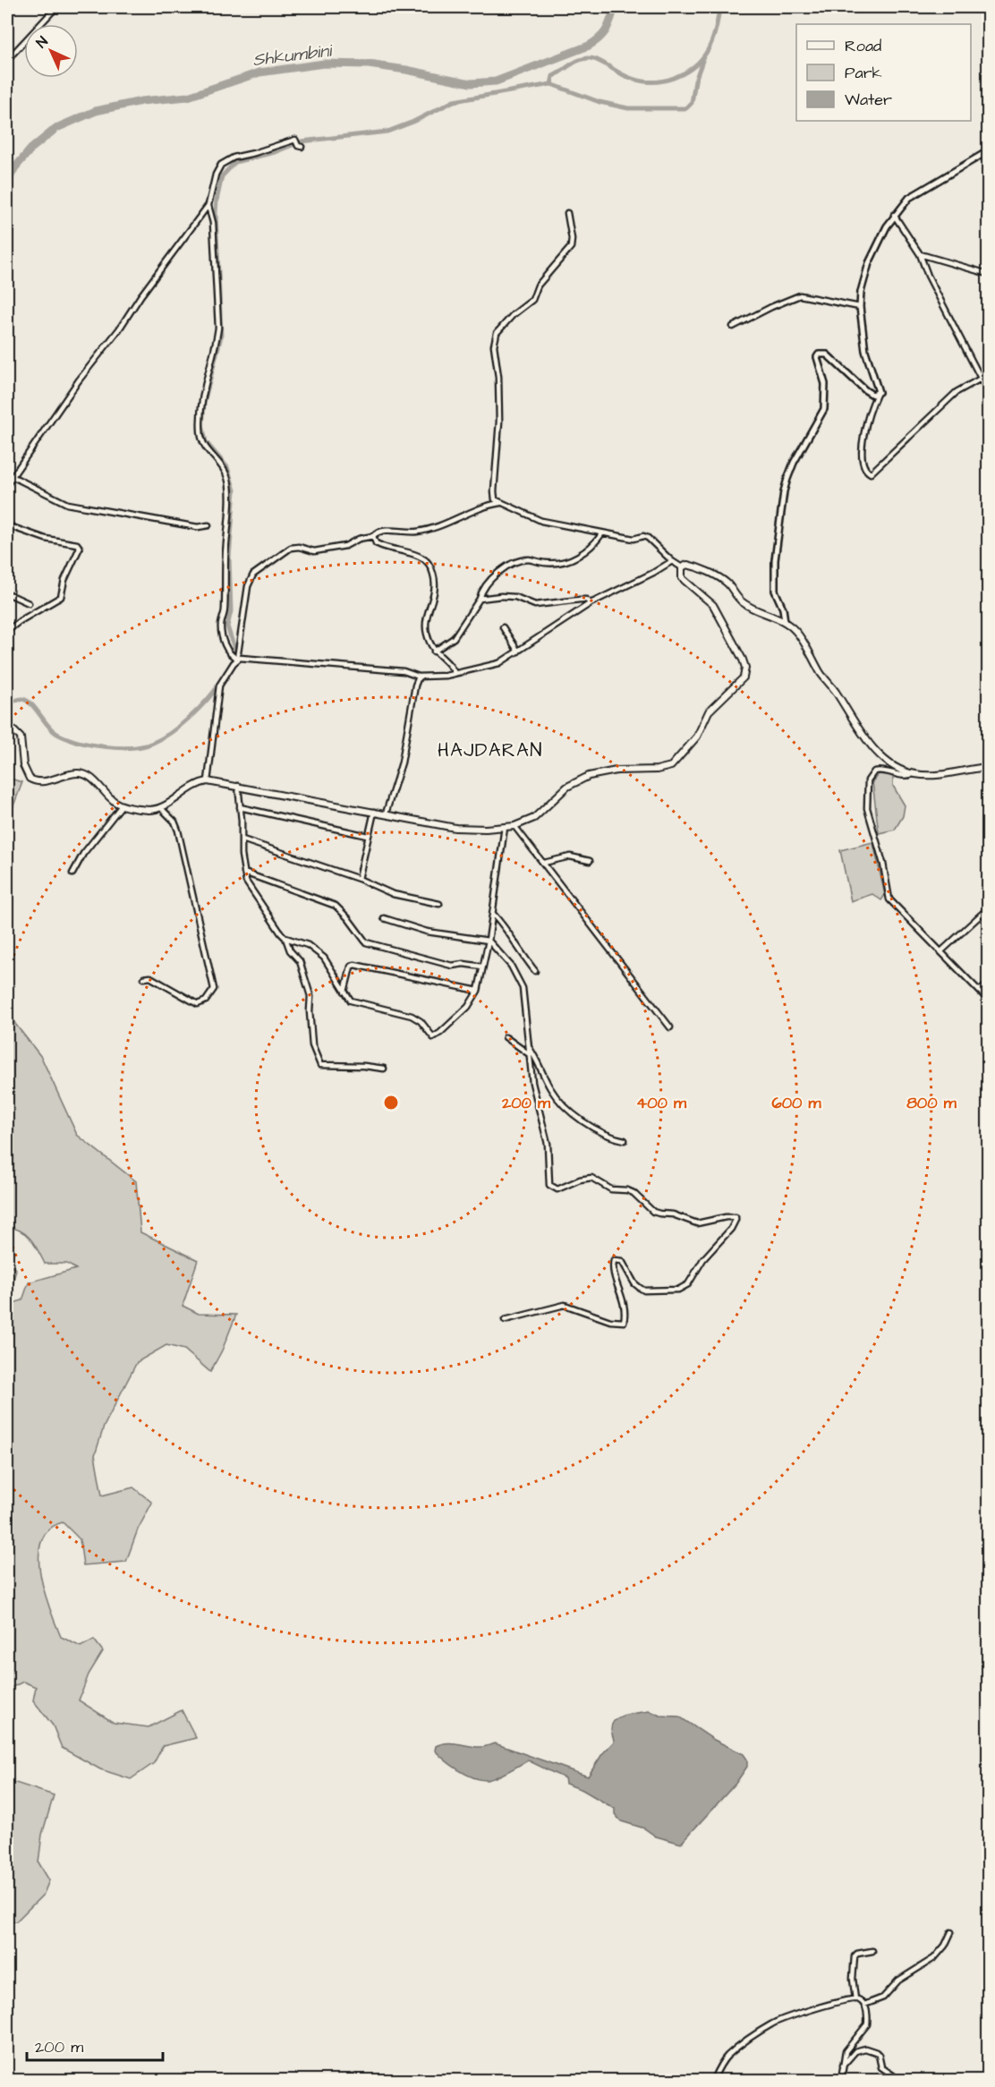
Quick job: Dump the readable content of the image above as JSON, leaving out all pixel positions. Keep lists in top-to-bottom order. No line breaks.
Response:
{"districts":["HAJDARAN"],"water":["Shkumbini"],"legend":["Road","Park","Water"],"scale_bar":"200 m","north":"top left","rings":["200 m","400 m","600 m","800 m"]}
